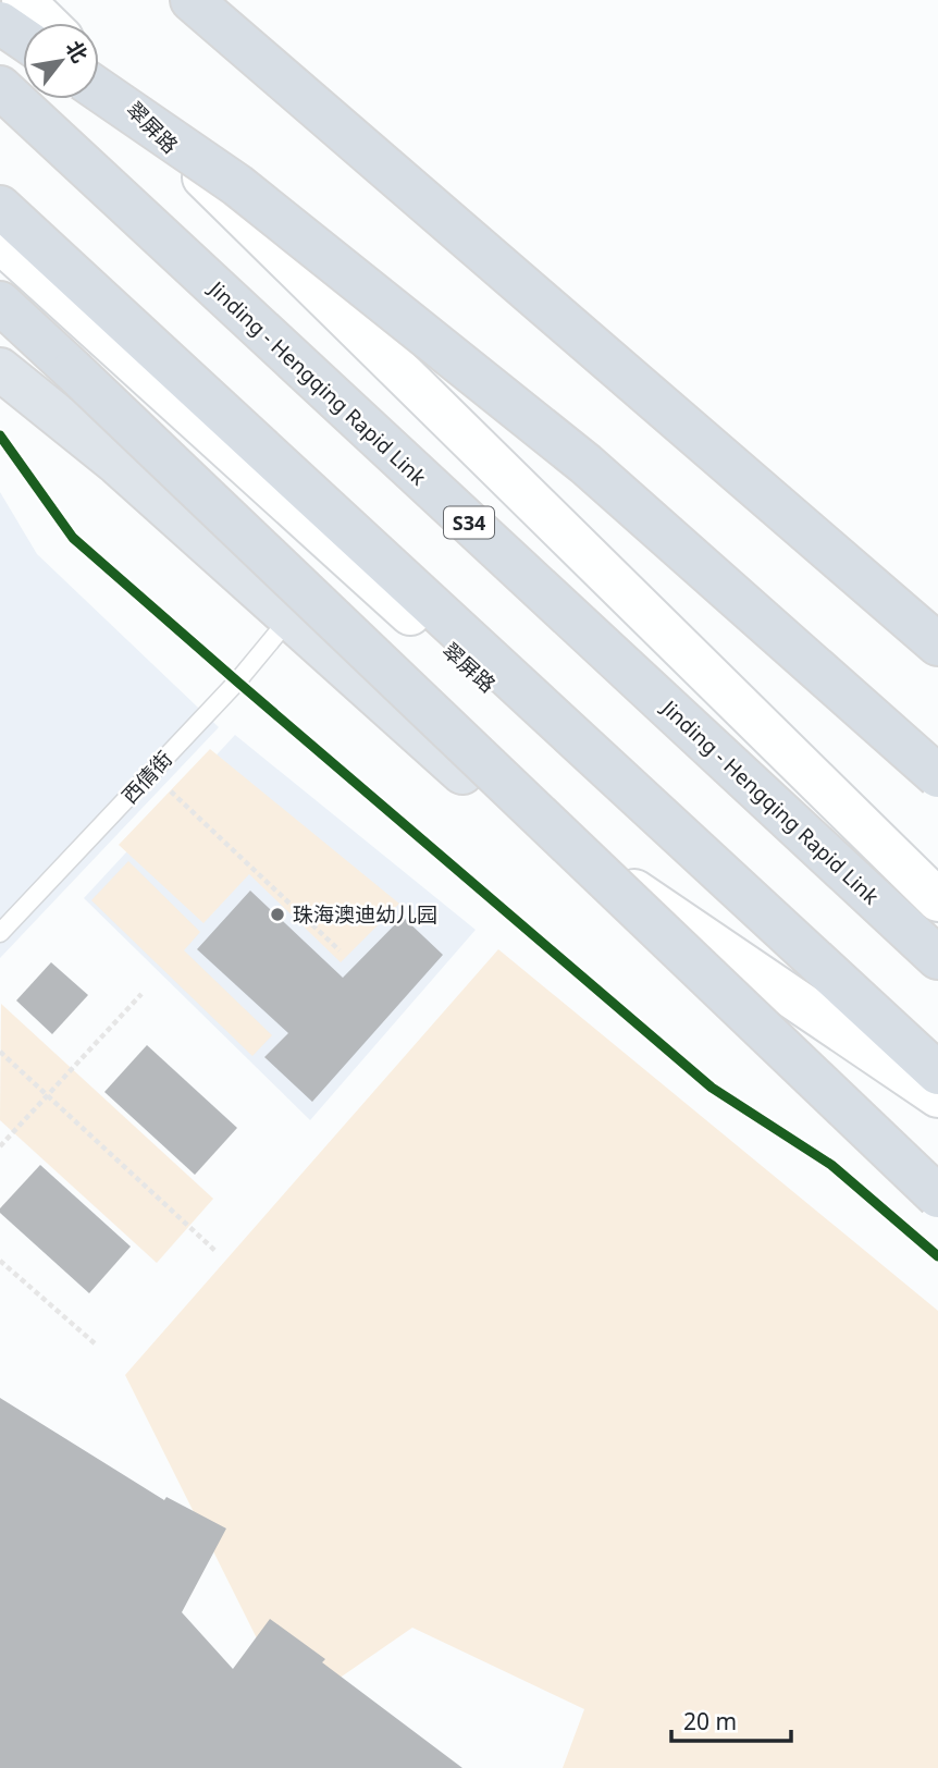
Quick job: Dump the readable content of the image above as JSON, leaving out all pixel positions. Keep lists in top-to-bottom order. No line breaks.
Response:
{"streets":{"highway":["Jinding - Hengqing Rapid Link","S34"],"main road":["翠屏路"],"lane":["西倩街"]},"places":["珠海澳迪幼儿园"],"scale_bar":"20 m","north":"top right"}
